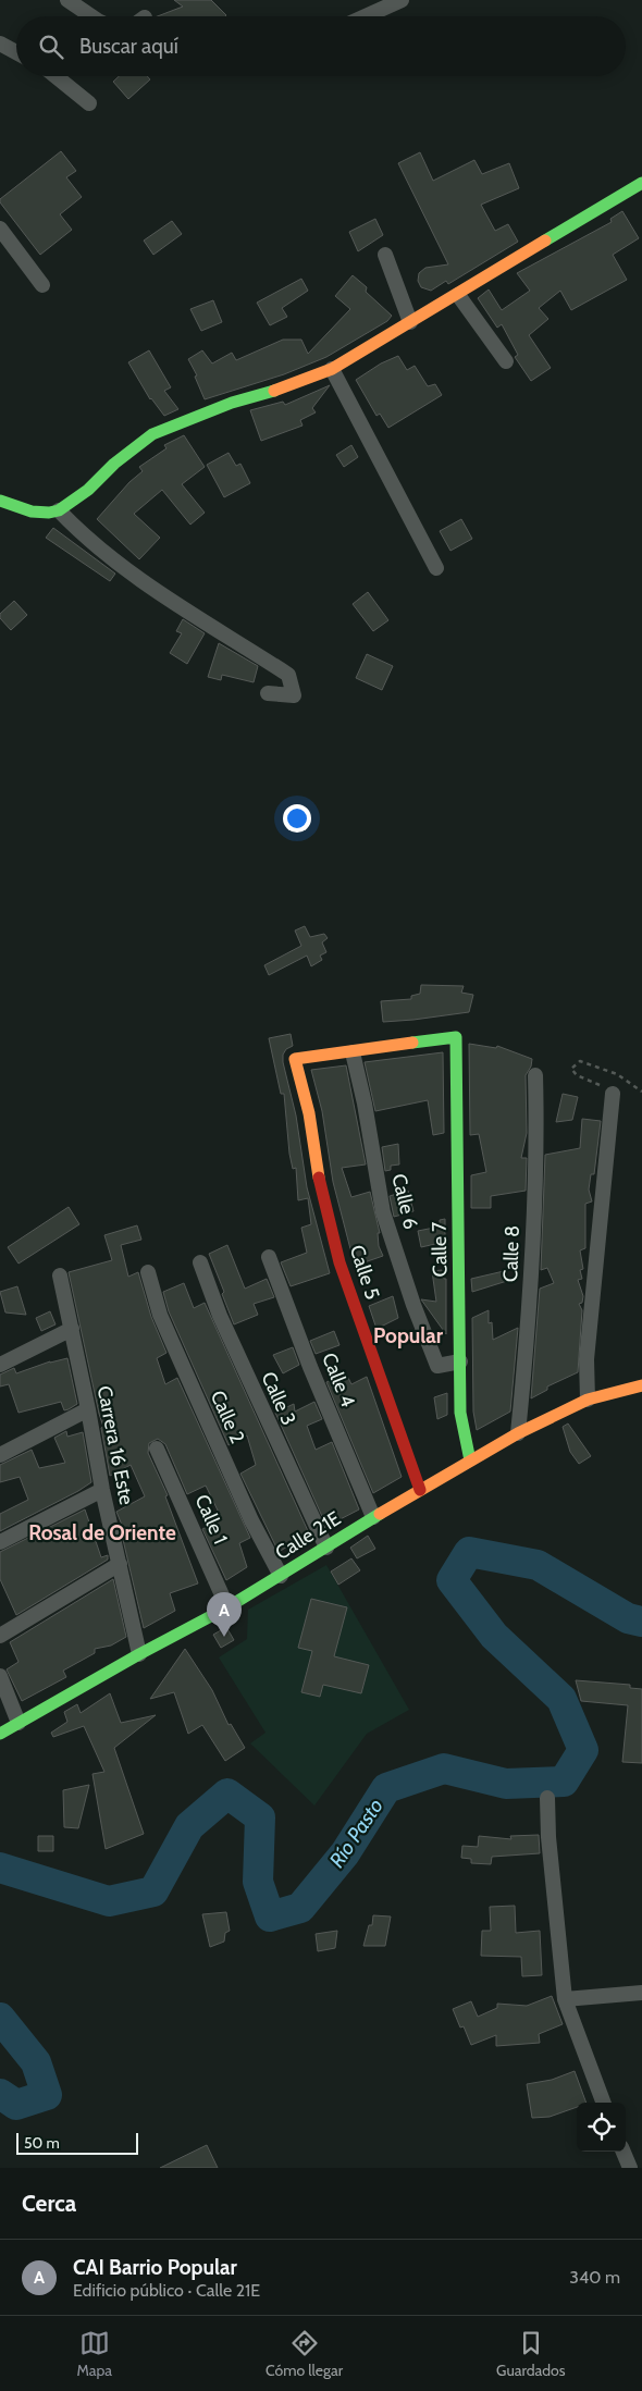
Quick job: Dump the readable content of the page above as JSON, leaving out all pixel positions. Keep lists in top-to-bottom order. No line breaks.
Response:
{"streets":{"street":["Calle 6","Calle 7","Calle 8","Calle 5","Calle 4","Calle 3","Calle 2","Carrera 16 Este","Calle 1","Calle 21E"]},"crossings":[["Calle 6","Calle 7"],["Calle 6","Calle 5"],["Calle 7","Calle 5"],["Calle 7","Calle 21E"],["Calle 8","Calle 21E"],["Calle 5","Calle 21E"],["Calle 4","Calle 21E"],["Calle 3","Calle 21E"],["Calle 2","Calle 21E"],["Carrera 16 Este","Calle 21E"],["Calle 1","Calle 21E"]],"districts":["Popular","Rosal de Oriente"],"water":["Río Pasto"],"scale_bar":"50 m","page":{"search":"Buscar aquí","pins":"A","scale":"50 m","heading":"Cerca","list":[{"mark":"A","name":"CAI Barrio Popular","note":"Edificio público · Calle 21E","value":"340 m"}],"nav":["Mapa","Cómo llegar","Guardados"]}}
